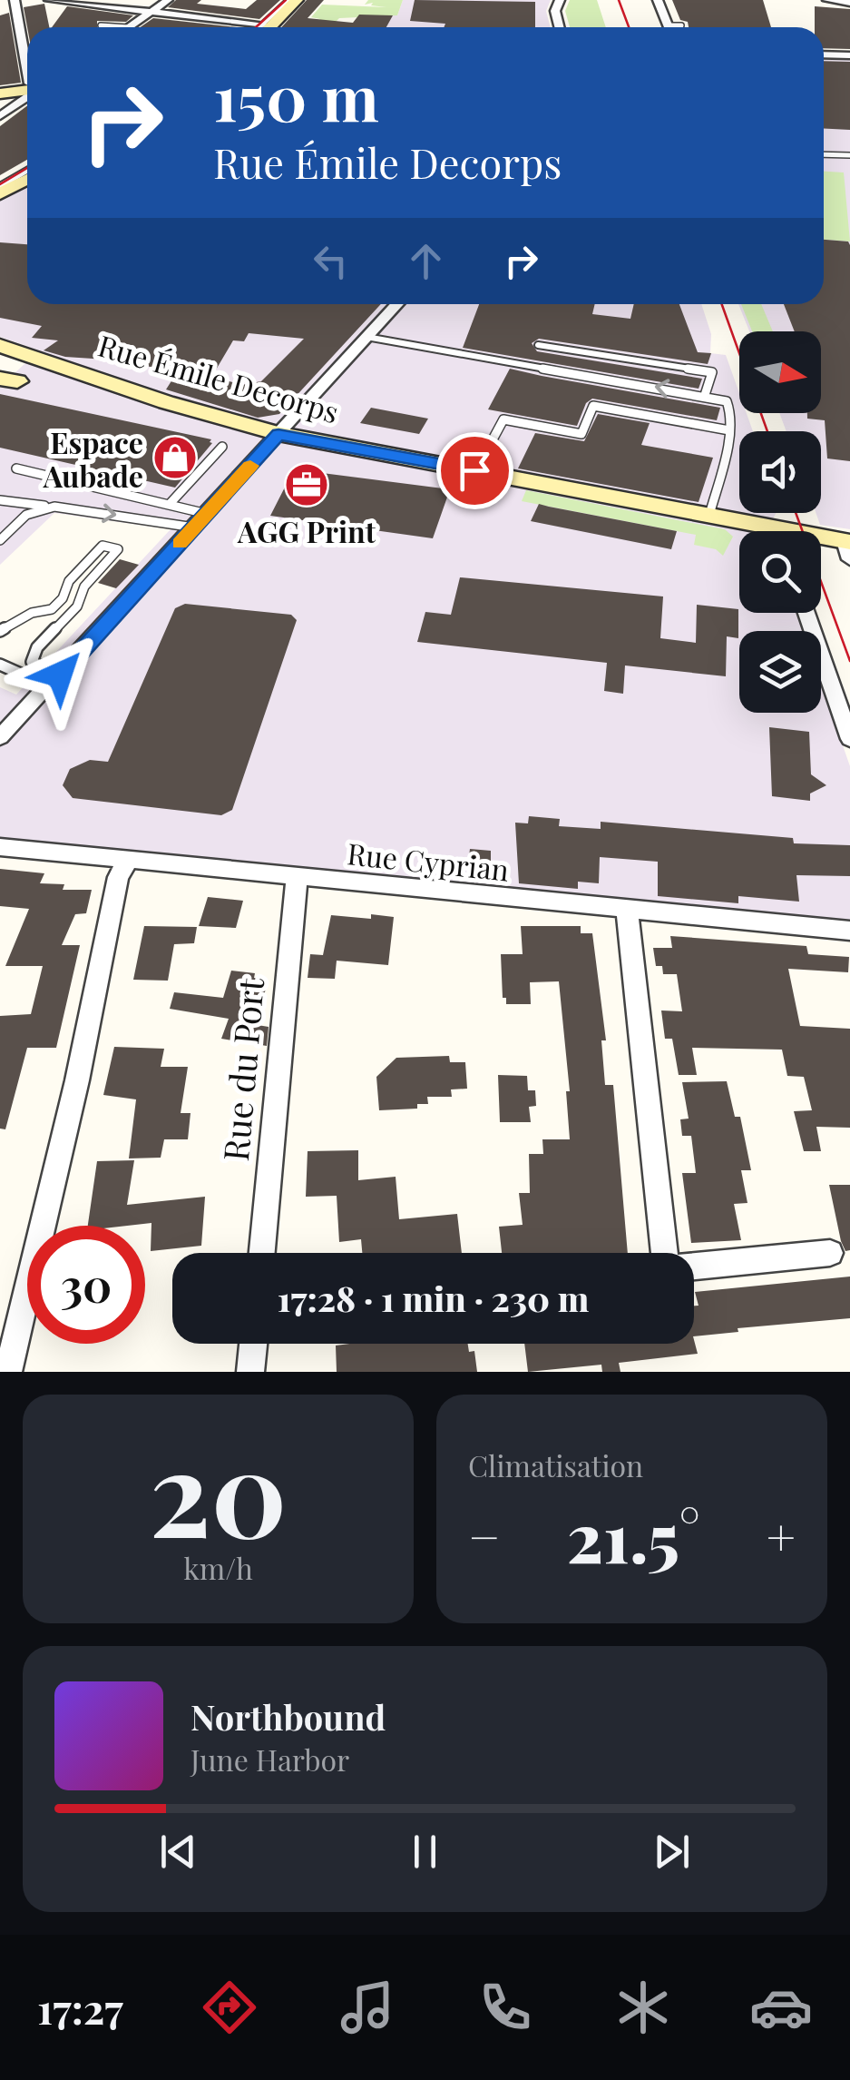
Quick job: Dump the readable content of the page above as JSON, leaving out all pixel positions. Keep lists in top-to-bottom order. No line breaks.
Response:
{"streets":{"street":["Rue Émile Decorps","Rue Cyprian","Rue du Port"]},"crossings":[["Rue Cyprian","Rue du Port"]],"places":{"shop":["Espace Aubade"],"office":["AGG Print"]},"north":"right","page":{"turn":["150 m","Rue Émile Decorps"],"limit":"30","trip":"17:28 · 1 min · 230 m","tile":[["20","km/h"],"Climatisation"],"heat":["−","21.5°","+"],"song":["Northbound","June Harbor"],"tabs":"17:27"}}
